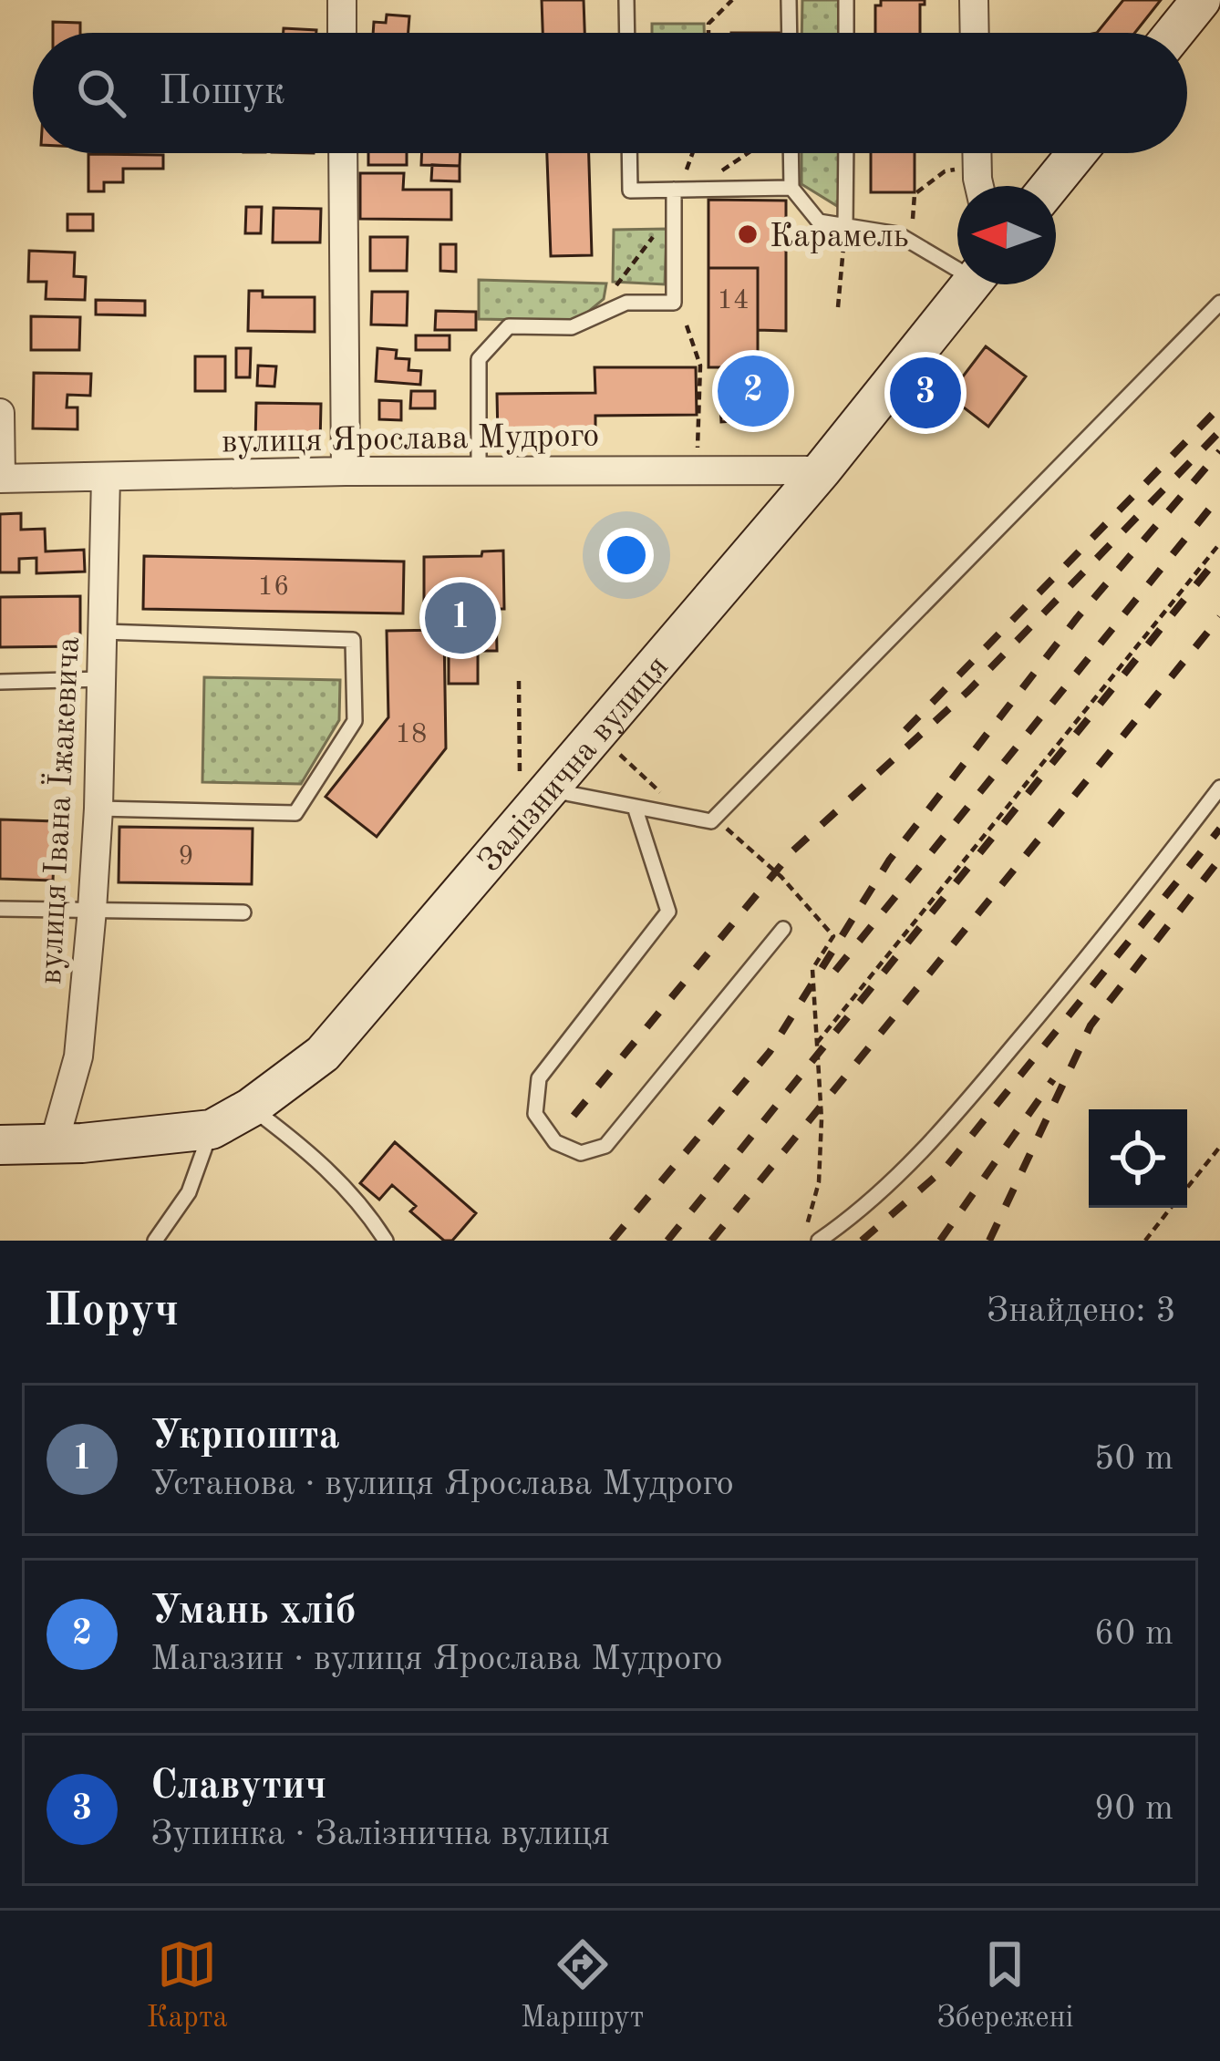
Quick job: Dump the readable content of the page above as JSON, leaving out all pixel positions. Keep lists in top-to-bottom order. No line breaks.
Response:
{"streets":{"main road":["Залізнична вулиця"],"street":["вулиця Ярослава Мудрого","вулиця Івана Їжакевича"]},"crossings":[["вулиця Ярослава Мудрого","Залізнична вулиця"],["вулиця Ярослава Мудрого","вулиця Івана Їжакевича"]],"places":["Карамель"],"house_numbers":["14","16","18","9"],"north":"left","page":{"search":"Пошук","pins":["2","3","1"],"heading":["Поруч","Знайдено: 3"],"list":[{"mark":"1","name":"Укрпошта","note":"Установа · вулиця Ярослава Мудрого","value":"50 m"},{"mark":"2","name":"Умань хліб","note":"Магазин · вулиця Ярослава Мудрого","value":"60 m"},{"mark":"3","name":"Славутич","note":"Зупинка · Залізнична вулиця","value":"90 m"}],"nav":["Карта","Маршрут","Збережені"]}}
